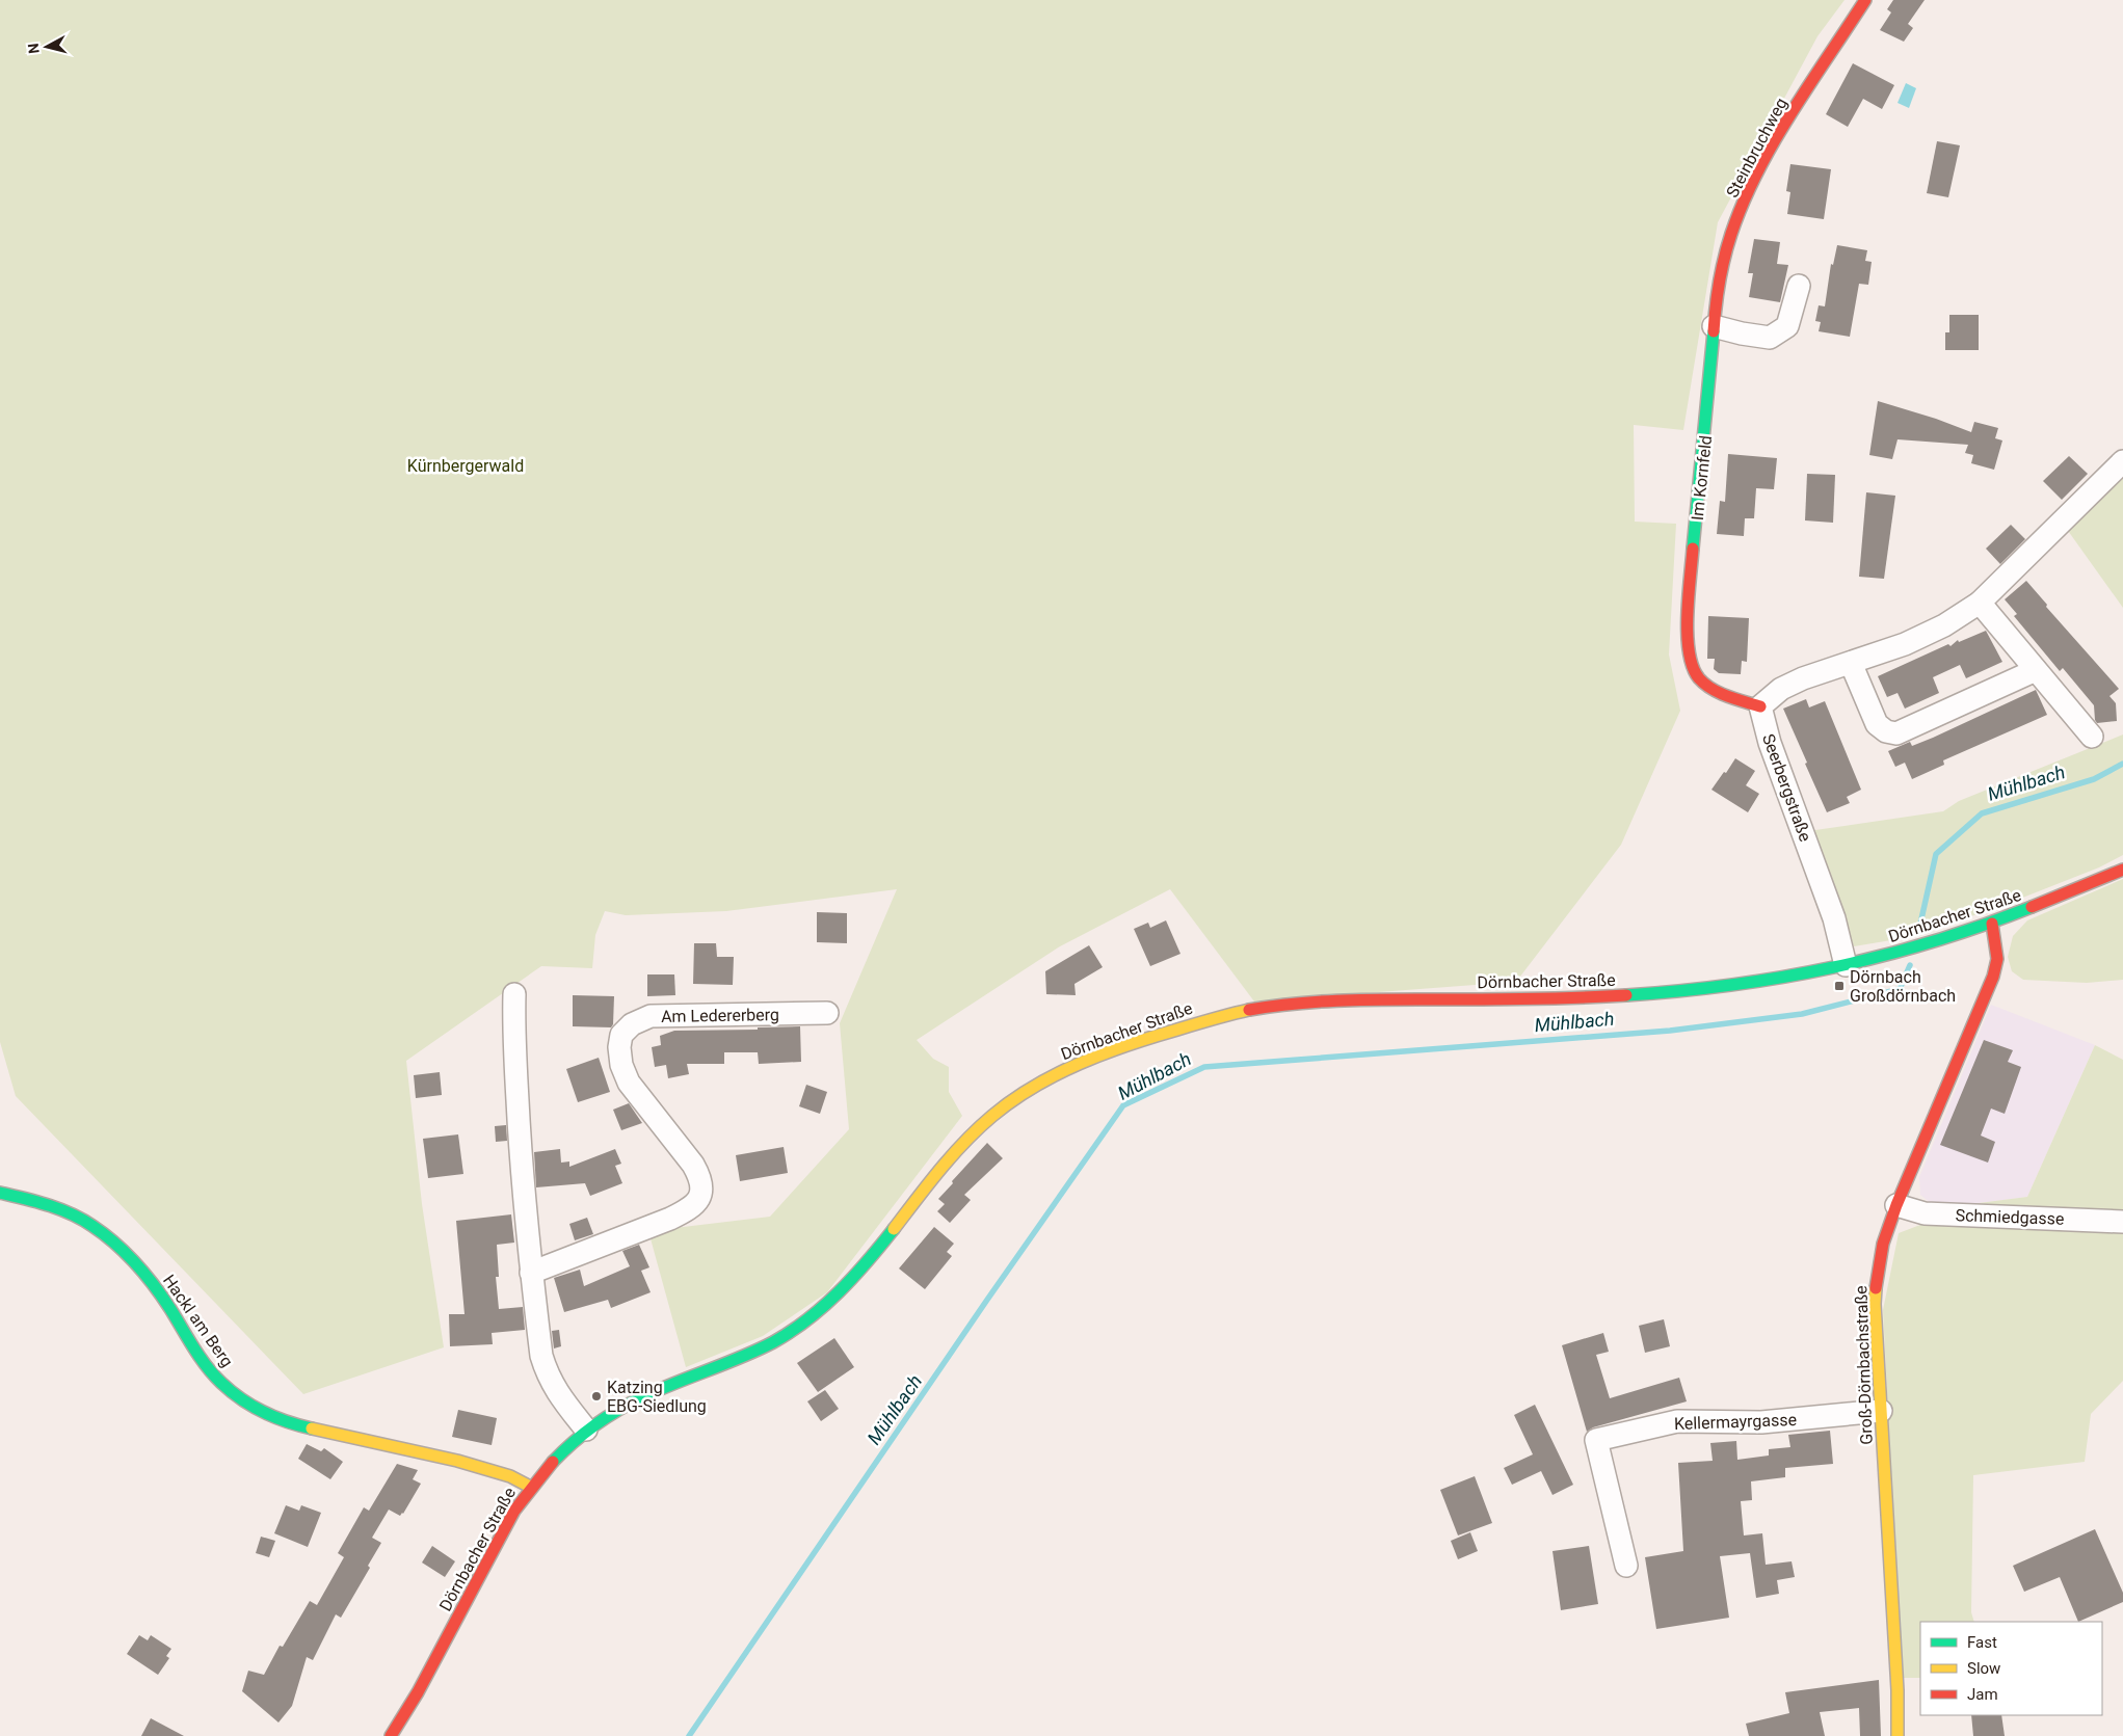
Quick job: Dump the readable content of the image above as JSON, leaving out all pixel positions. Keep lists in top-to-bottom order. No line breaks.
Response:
{"streets":{"street":["Steinbruchweg","Im Kornfeld","Seerbergstraße","Dörnbacher Straße","Am Ledererberg","Schmiedgasse","Hackl am Berg","Groß-Dörnbachstraße","Kellermayrgasse"]},"crossings":[["Steinbruchweg","Im Kornfeld"],["Im Kornfeld","Seerbergstraße"],["Seerbergstraße","Dörnbacher Straße"],["Dörnbacher Straße","Hackl am Berg"],["Dörnbacher Straße","Groß-Dörnbachstraße"],["Schmiedgasse","Groß-Dörnbachstraße"],["Groß-Dörnbachstraße","Kellermayrgasse"]],"water":["Mühlbach"],"parks":["Kürnbergerwald"],"places":{"transit":["Dörnbach Großdörnbach"],"other":["Katzing EBG-Siedlung"]},"legend":["Fast","Slow","Jam"],"north":"left"}
